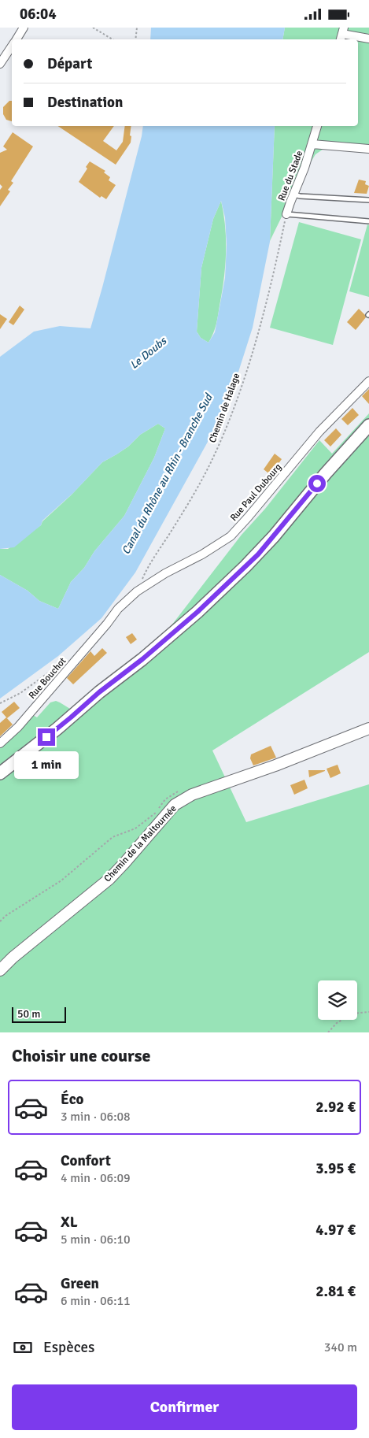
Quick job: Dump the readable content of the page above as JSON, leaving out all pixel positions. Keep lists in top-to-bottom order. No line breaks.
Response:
{"streets":{"street":["Rue du Stade","Rue Paul Dubourg","Rue Bouchot","Chemin de la Maltournée"],"path":["Chemin de Halage"]},"crossings":[["Rue du Stade","Chemin de Halage"],["Chemin de Halage","Rue Paul Dubourg"],["Rue Paul Dubourg","Rue Bouchot"]],"water":["Le Doubs","Canal du Rhône au Rhin - Branche Sud"],"scale_bar":"50 m","page":{"status":"06:04","banner":["Départ","Destination"],"bubble":"1 min","scale":"50 m","heading":"Choisir une course","list":[{"name":"Éco","note":"3 min · 06:08","value":"2.92 €"},{"name":"Confort","note":"4 min · 06:09","value":"3.95 €"},{"name":"XL","note":"5 min · 06:10","value":"4.97 €"},{"name":"Green","note":"6 min · 06:11","value":"2.81 €"}],"pay":["Espèces","340 m"],"buttons":"Confirmer"}}
